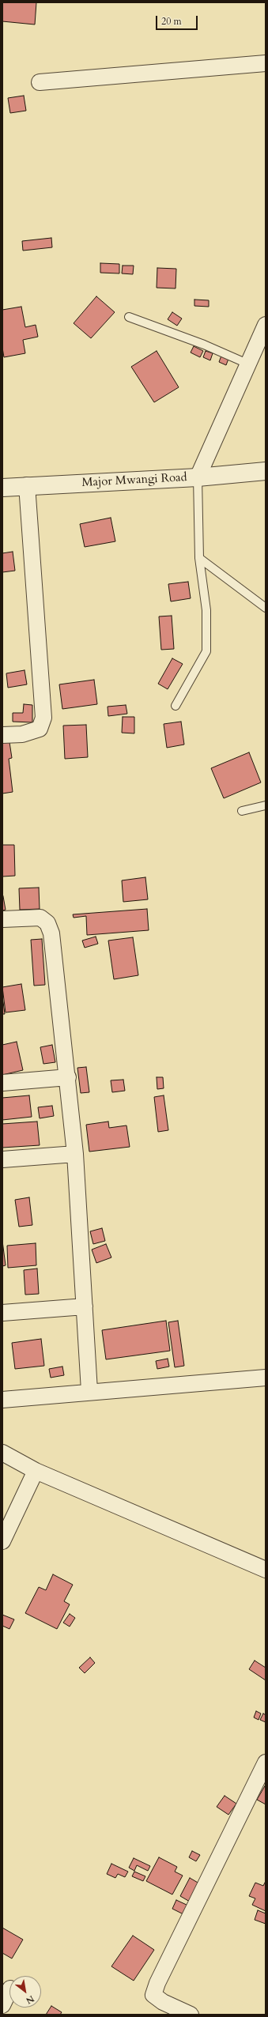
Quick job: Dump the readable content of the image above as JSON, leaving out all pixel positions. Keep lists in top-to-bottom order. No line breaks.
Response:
{"streets":{"street":["Major Mwangi Road"]},"scale_bar":"20 m","north":"bottom right"}
